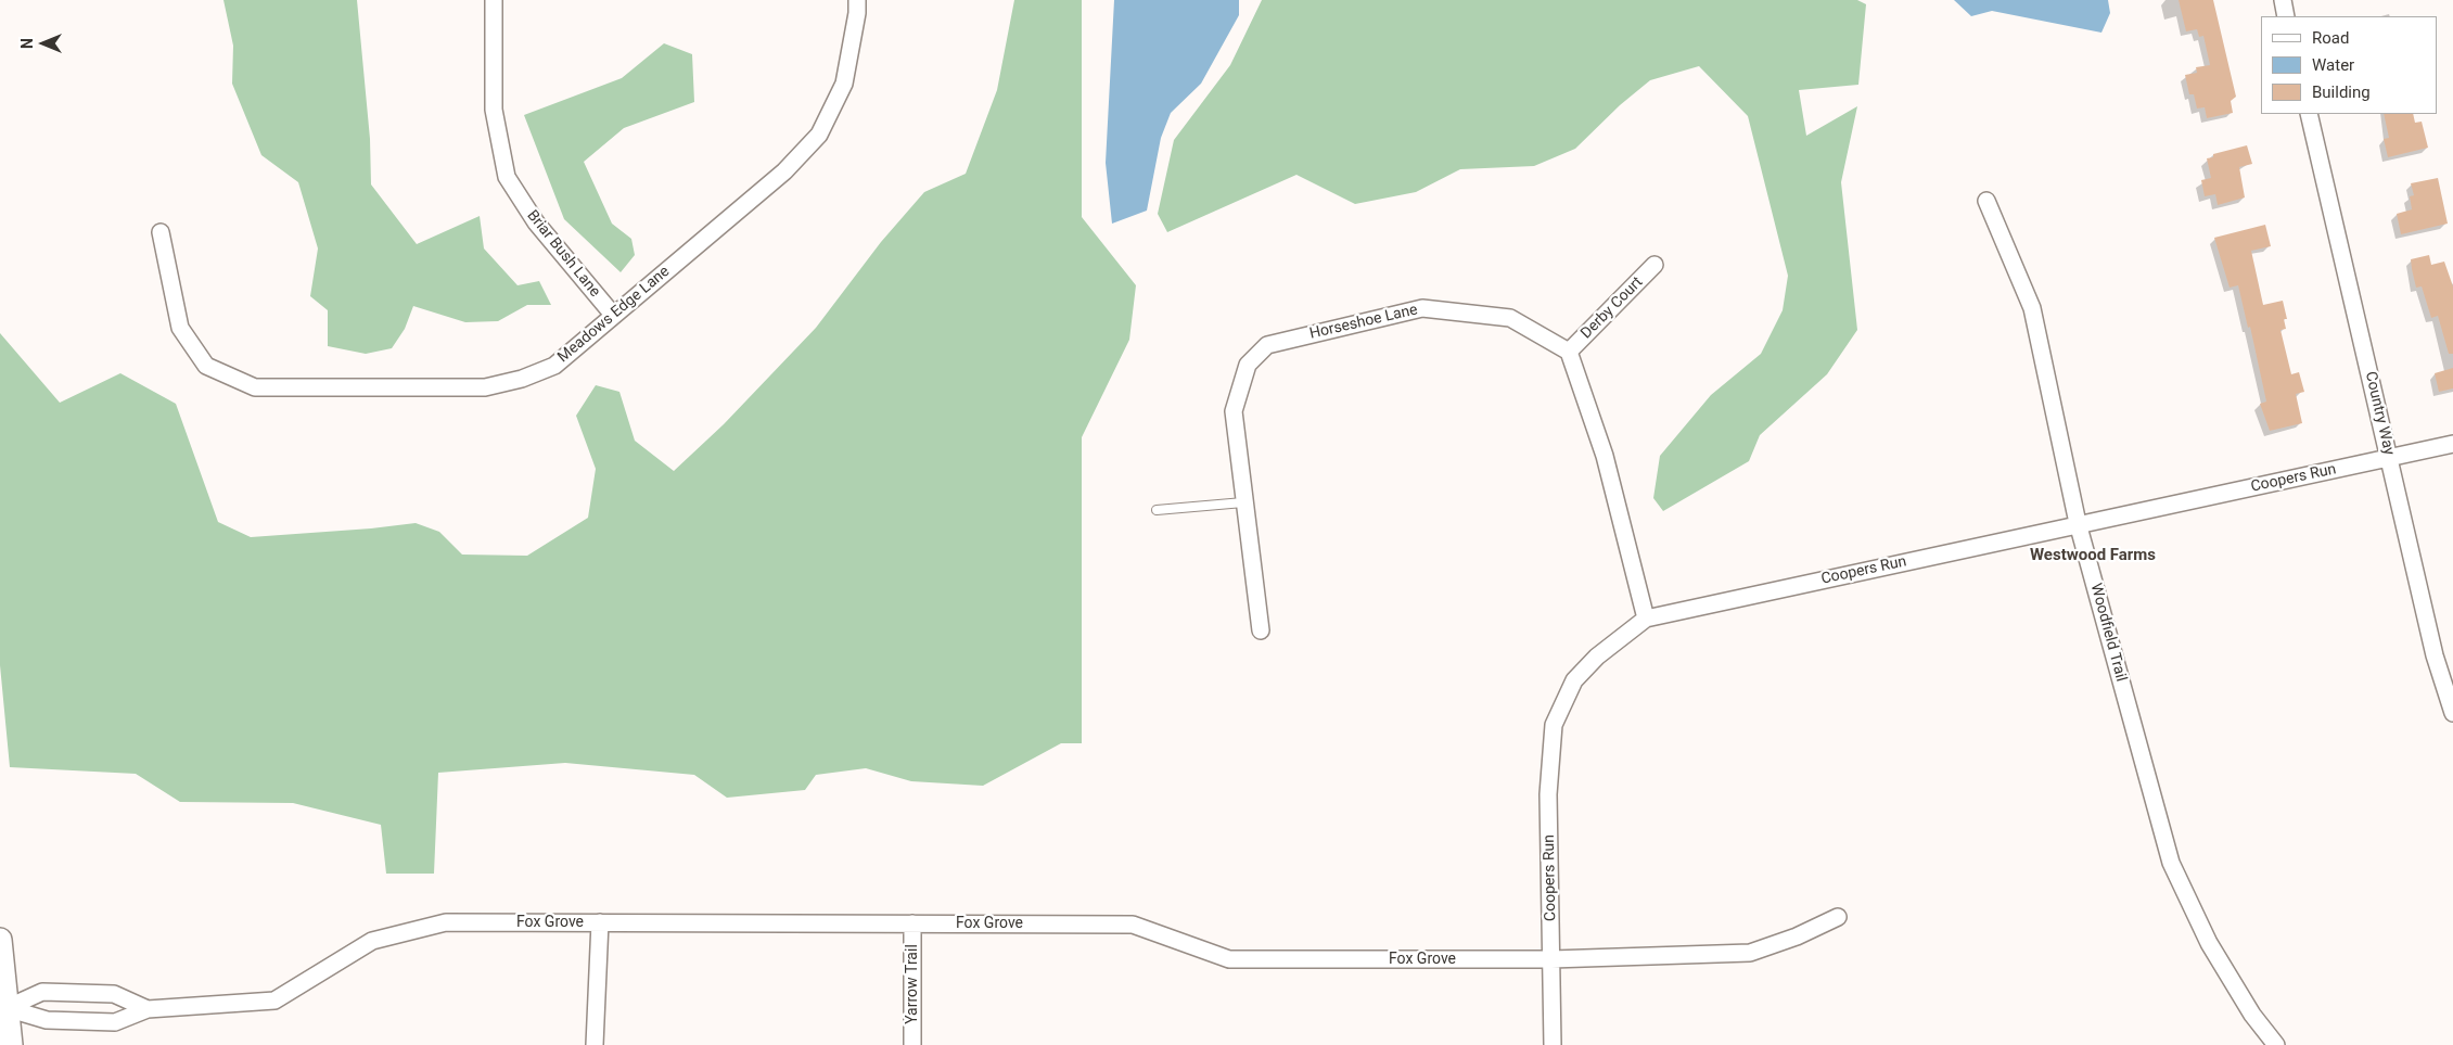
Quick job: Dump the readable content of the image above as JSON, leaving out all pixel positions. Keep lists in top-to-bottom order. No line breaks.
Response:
{"streets":{"street":["Briar Bush Lane","Derby Court","Meadows Edge Lane","Horseshoe Lane","Country Way","Coopers Run","Woodfield Trail","Fox Grove","Yarrow Trail"]},"crossings":[["Briar Bush Lane","Meadows Edge Lane"],["Derby Court","Horseshoe Lane"],["Country Way","Coopers Run"],["Coopers Run","Woodfield Trail"],["Coopers Run","Fox Grove"],["Fox Grove","Yarrow Trail"]],"districts":["Westwood Farms"],"legend":["Road","Water","Building"],"north":"left"}
